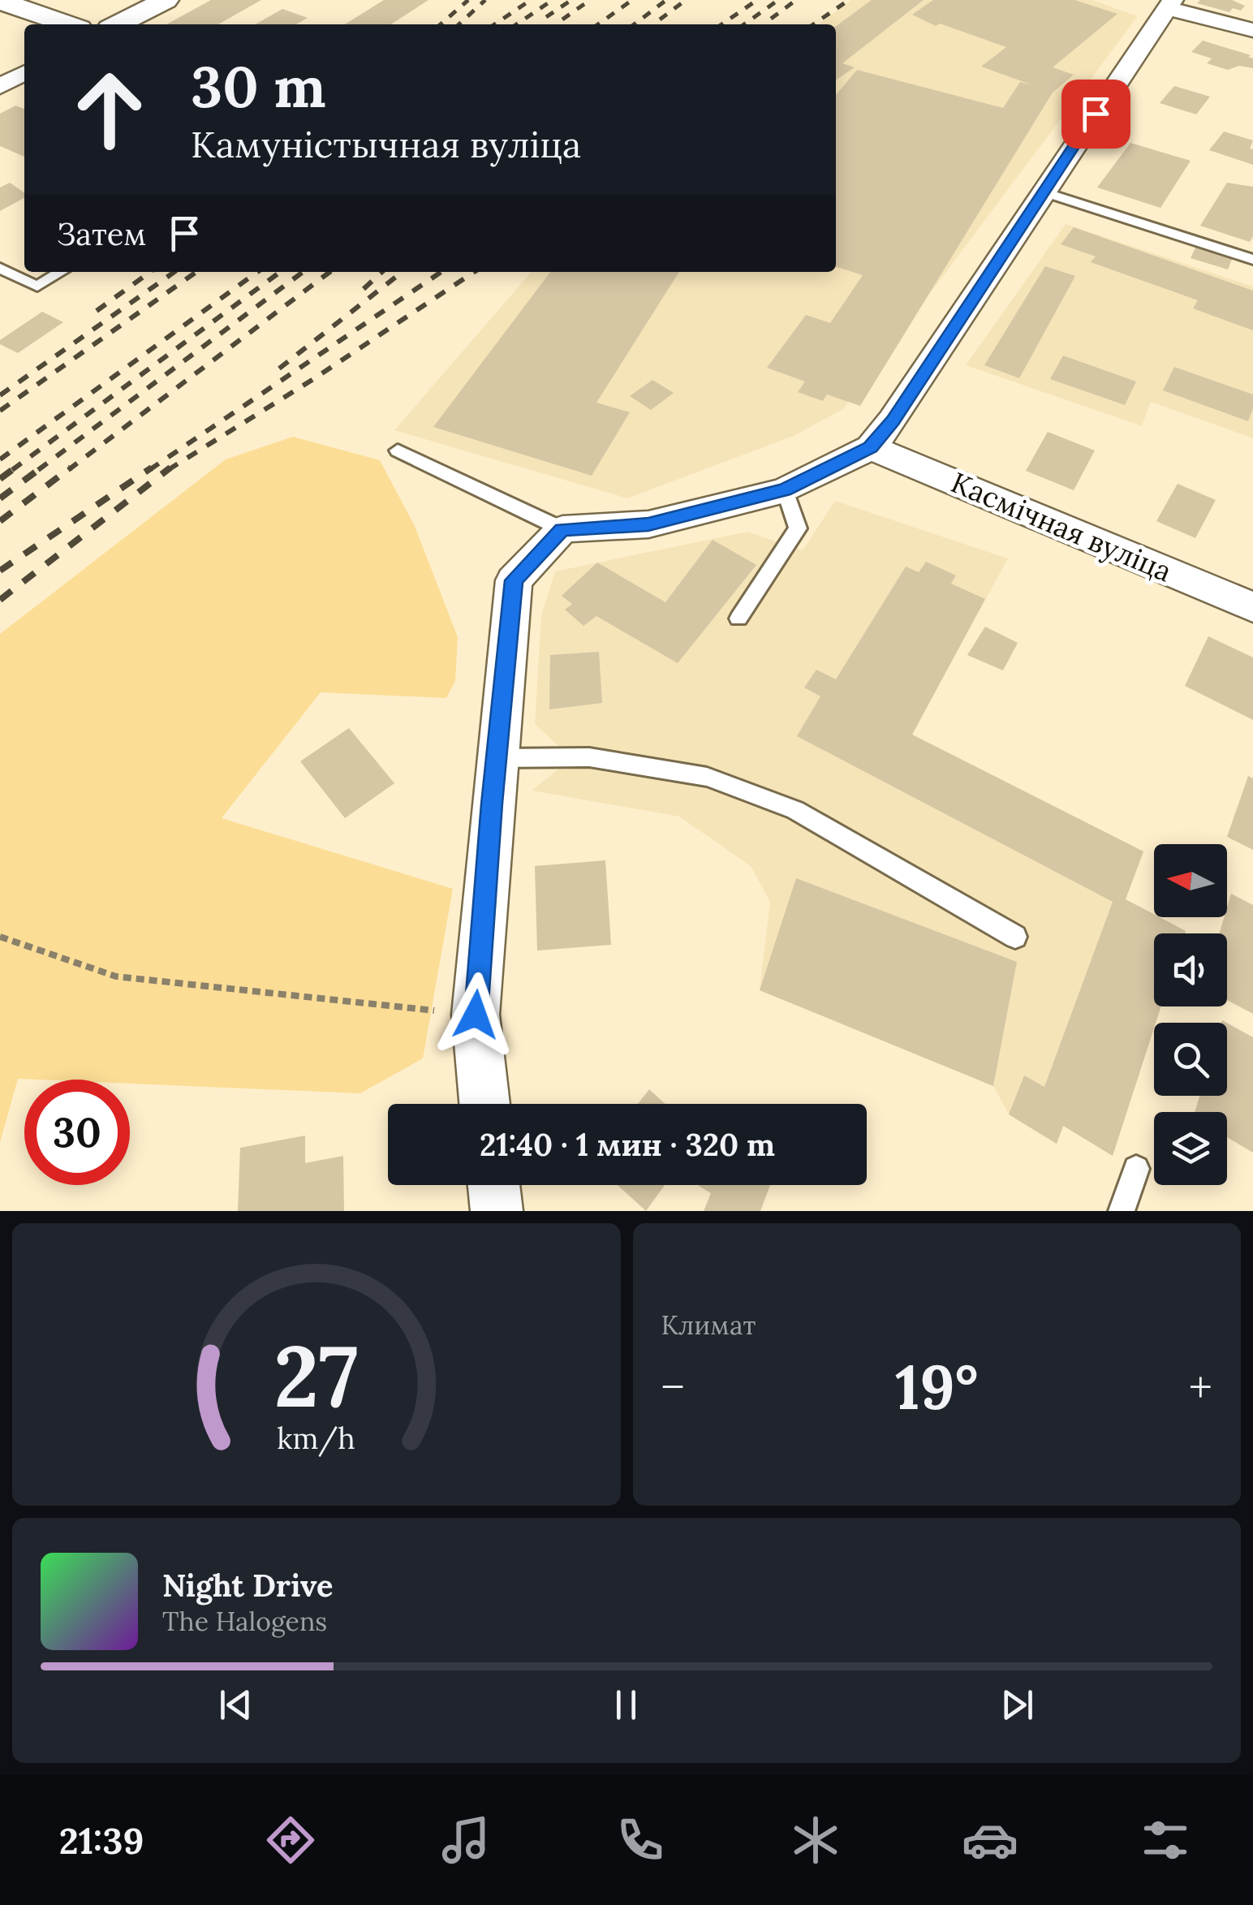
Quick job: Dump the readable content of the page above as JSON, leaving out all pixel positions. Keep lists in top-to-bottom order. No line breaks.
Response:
{"streets":{"street":["Касмічная вуліца"]},"north":"left","page":{"turn":["30 m","Камуністычная вуліца"],"then":"Затем","limit":"30","trip":"21:40 · 1 мин · 320 m","tile":"Климат","heat":["−","19°","+"],"song":["Night Drive","The Halogens"],"tabs":"21:39","gauge":["27","km/h"]}}
